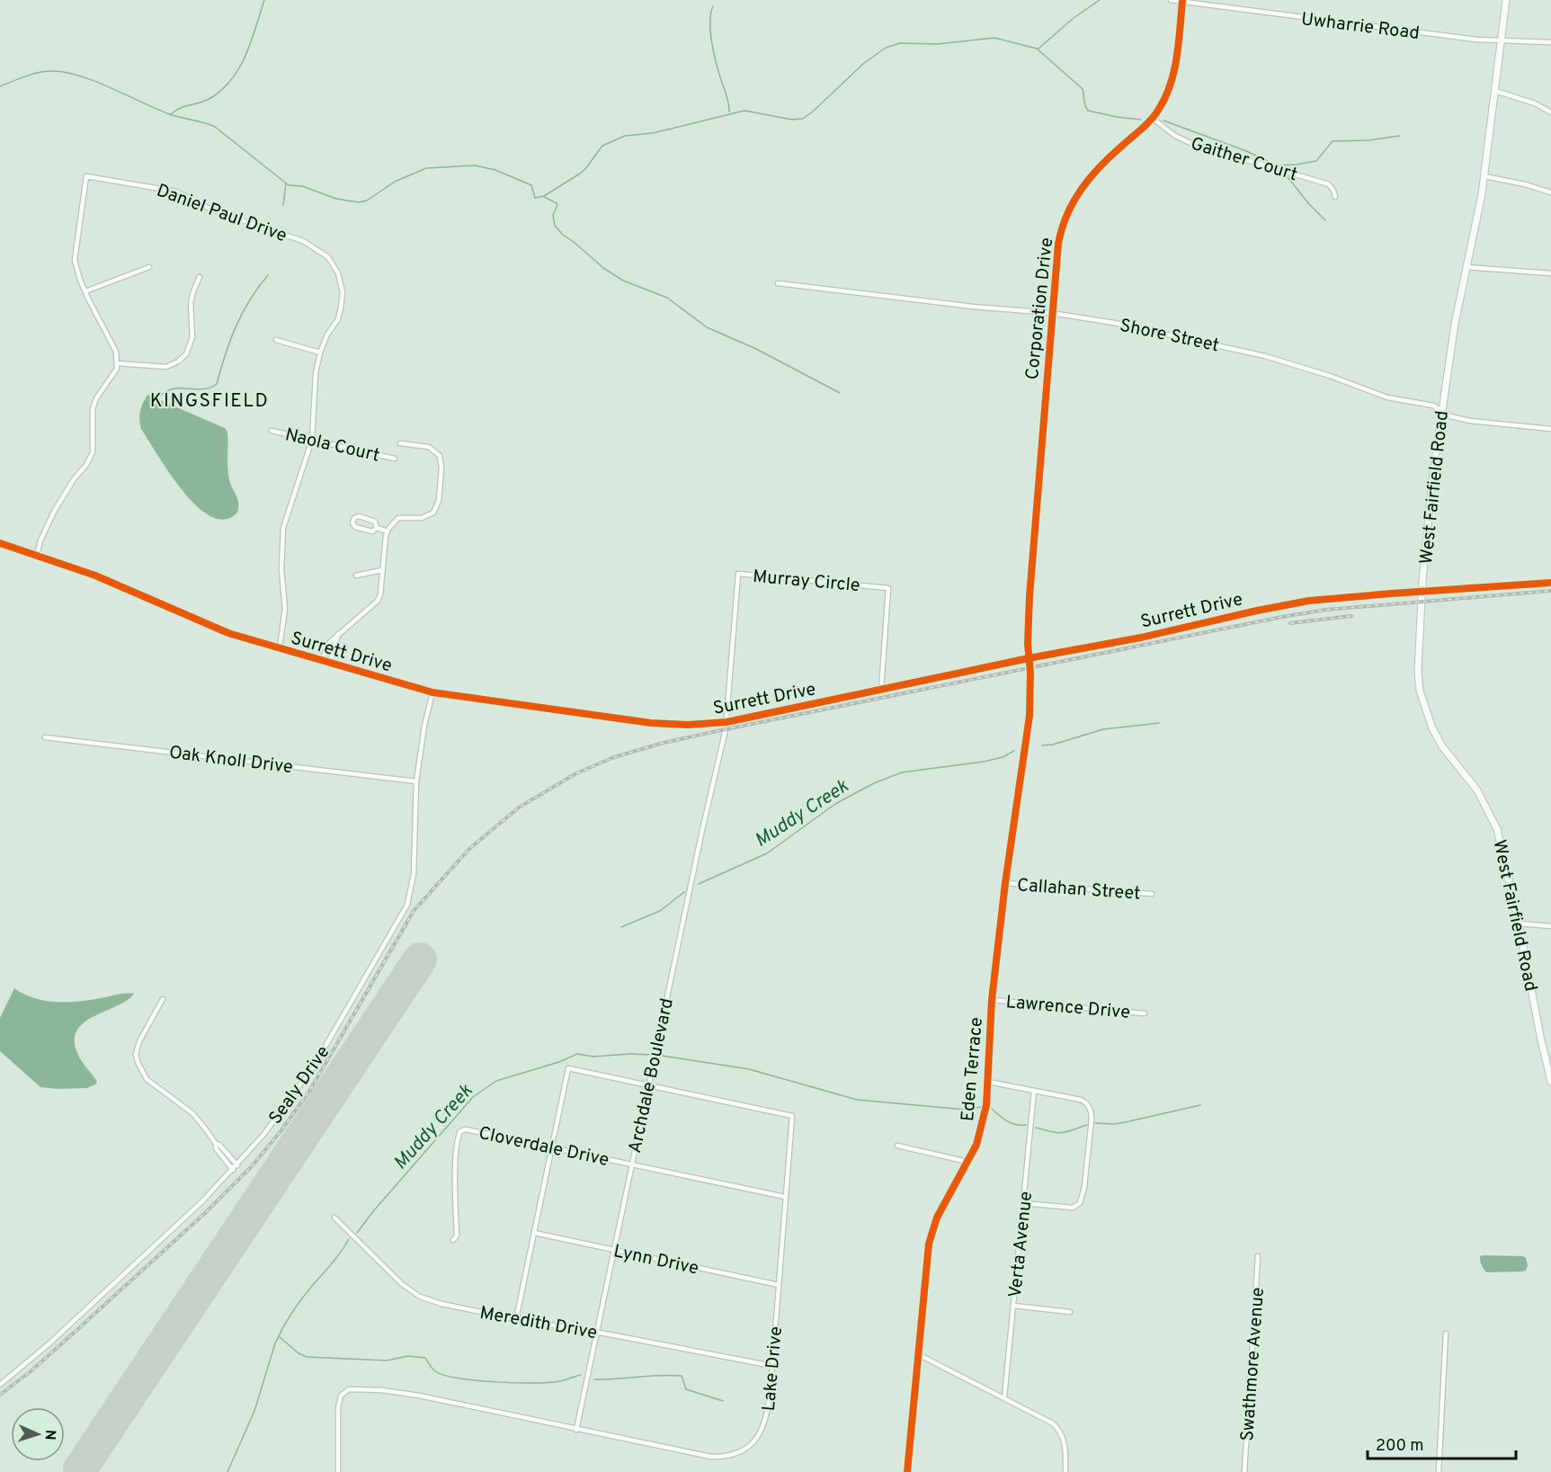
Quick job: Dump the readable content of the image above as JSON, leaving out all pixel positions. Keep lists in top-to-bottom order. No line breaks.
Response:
{"streets":{"street":["Uwharrie Road","Gaither Court","Daniel Paul Drive","Corporation Drive","Shore Street","Naola Court","West Fairfield Road","Murray Circle","Surrett Drive","Oak Knoll Drive","Callahan Street","Lawrence Drive","Eden Terrace","Archdale Boulevard","Sealy Drive","Cloverdale Drive","Verta Avenue","Lynn Drive","Meredith Drive","Swathmore Avenue","Lake Drive"]},"crossings":[["Uwharrie Road","Corporation Drive"],["Uwharrie Road","West Fairfield Road"],["Gaither Court","Corporation Drive"],["Daniel Paul Drive","Naola Court"],["Daniel Paul Drive","Surrett Drive"],["Corporation Drive","Shore Street"],["Corporation Drive","Surrett Drive"],["Corporation Drive","Eden Terrace"],["Shore Street","West Fairfield Road"],["West Fairfield Road","Surrett Drive"],["Murray Circle","Surrett Drive"],["Murray Circle","Archdale Boulevard"],["Surrett Drive","Eden Terrace"],["Surrett Drive","Archdale Boulevard"],["Surrett Drive","Sealy Drive"],["Oak Knoll Drive","Sealy Drive"],["Callahan Street","Eden Terrace"],["Lawrence Drive","Eden Terrace"],["Archdale Boulevard","Cloverdale Drive"],["Archdale Boulevard","Lynn Drive"],["Archdale Boulevard","Meredith Drive"],["Archdale Boulevard","Lake Drive"],["Cloverdale Drive","Lake Drive"],["Lynn Drive","Lake Drive"],["Meredith Drive","Lake Drive"]],"districts":["KINGSFIELD"],"water":["Muddy Creek"],"scale_bar":"200 m","north":"right"}
